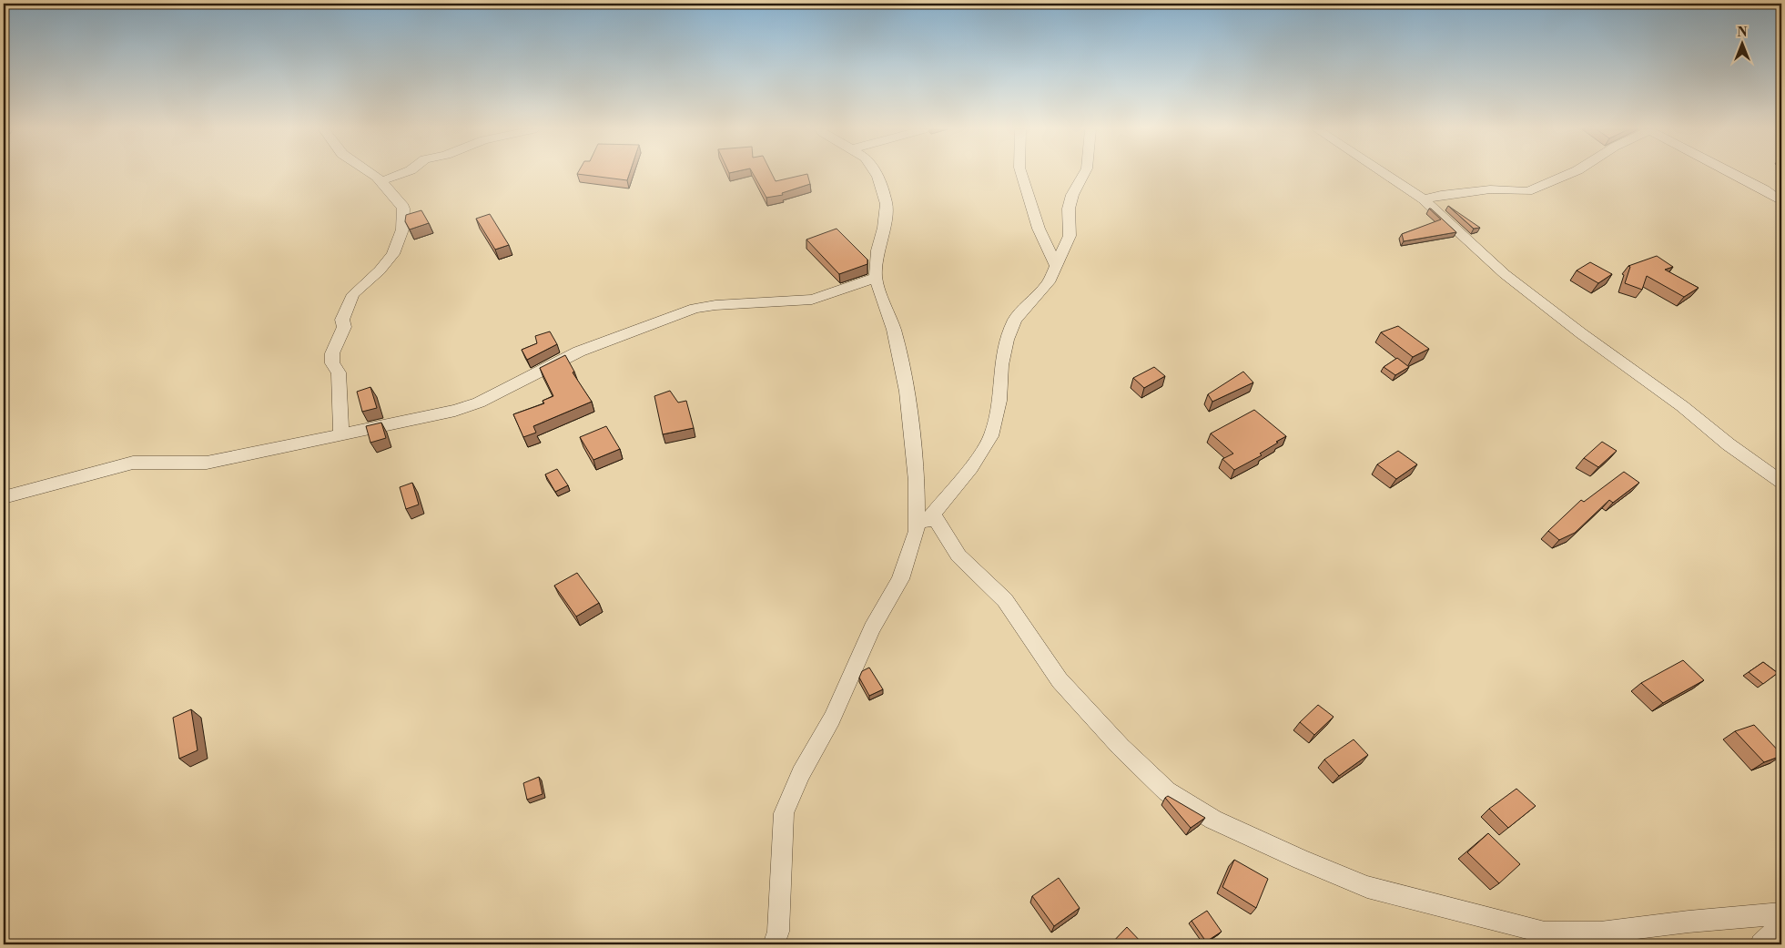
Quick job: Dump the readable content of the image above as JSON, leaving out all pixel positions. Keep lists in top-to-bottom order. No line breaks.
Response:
{"north":"top"}
